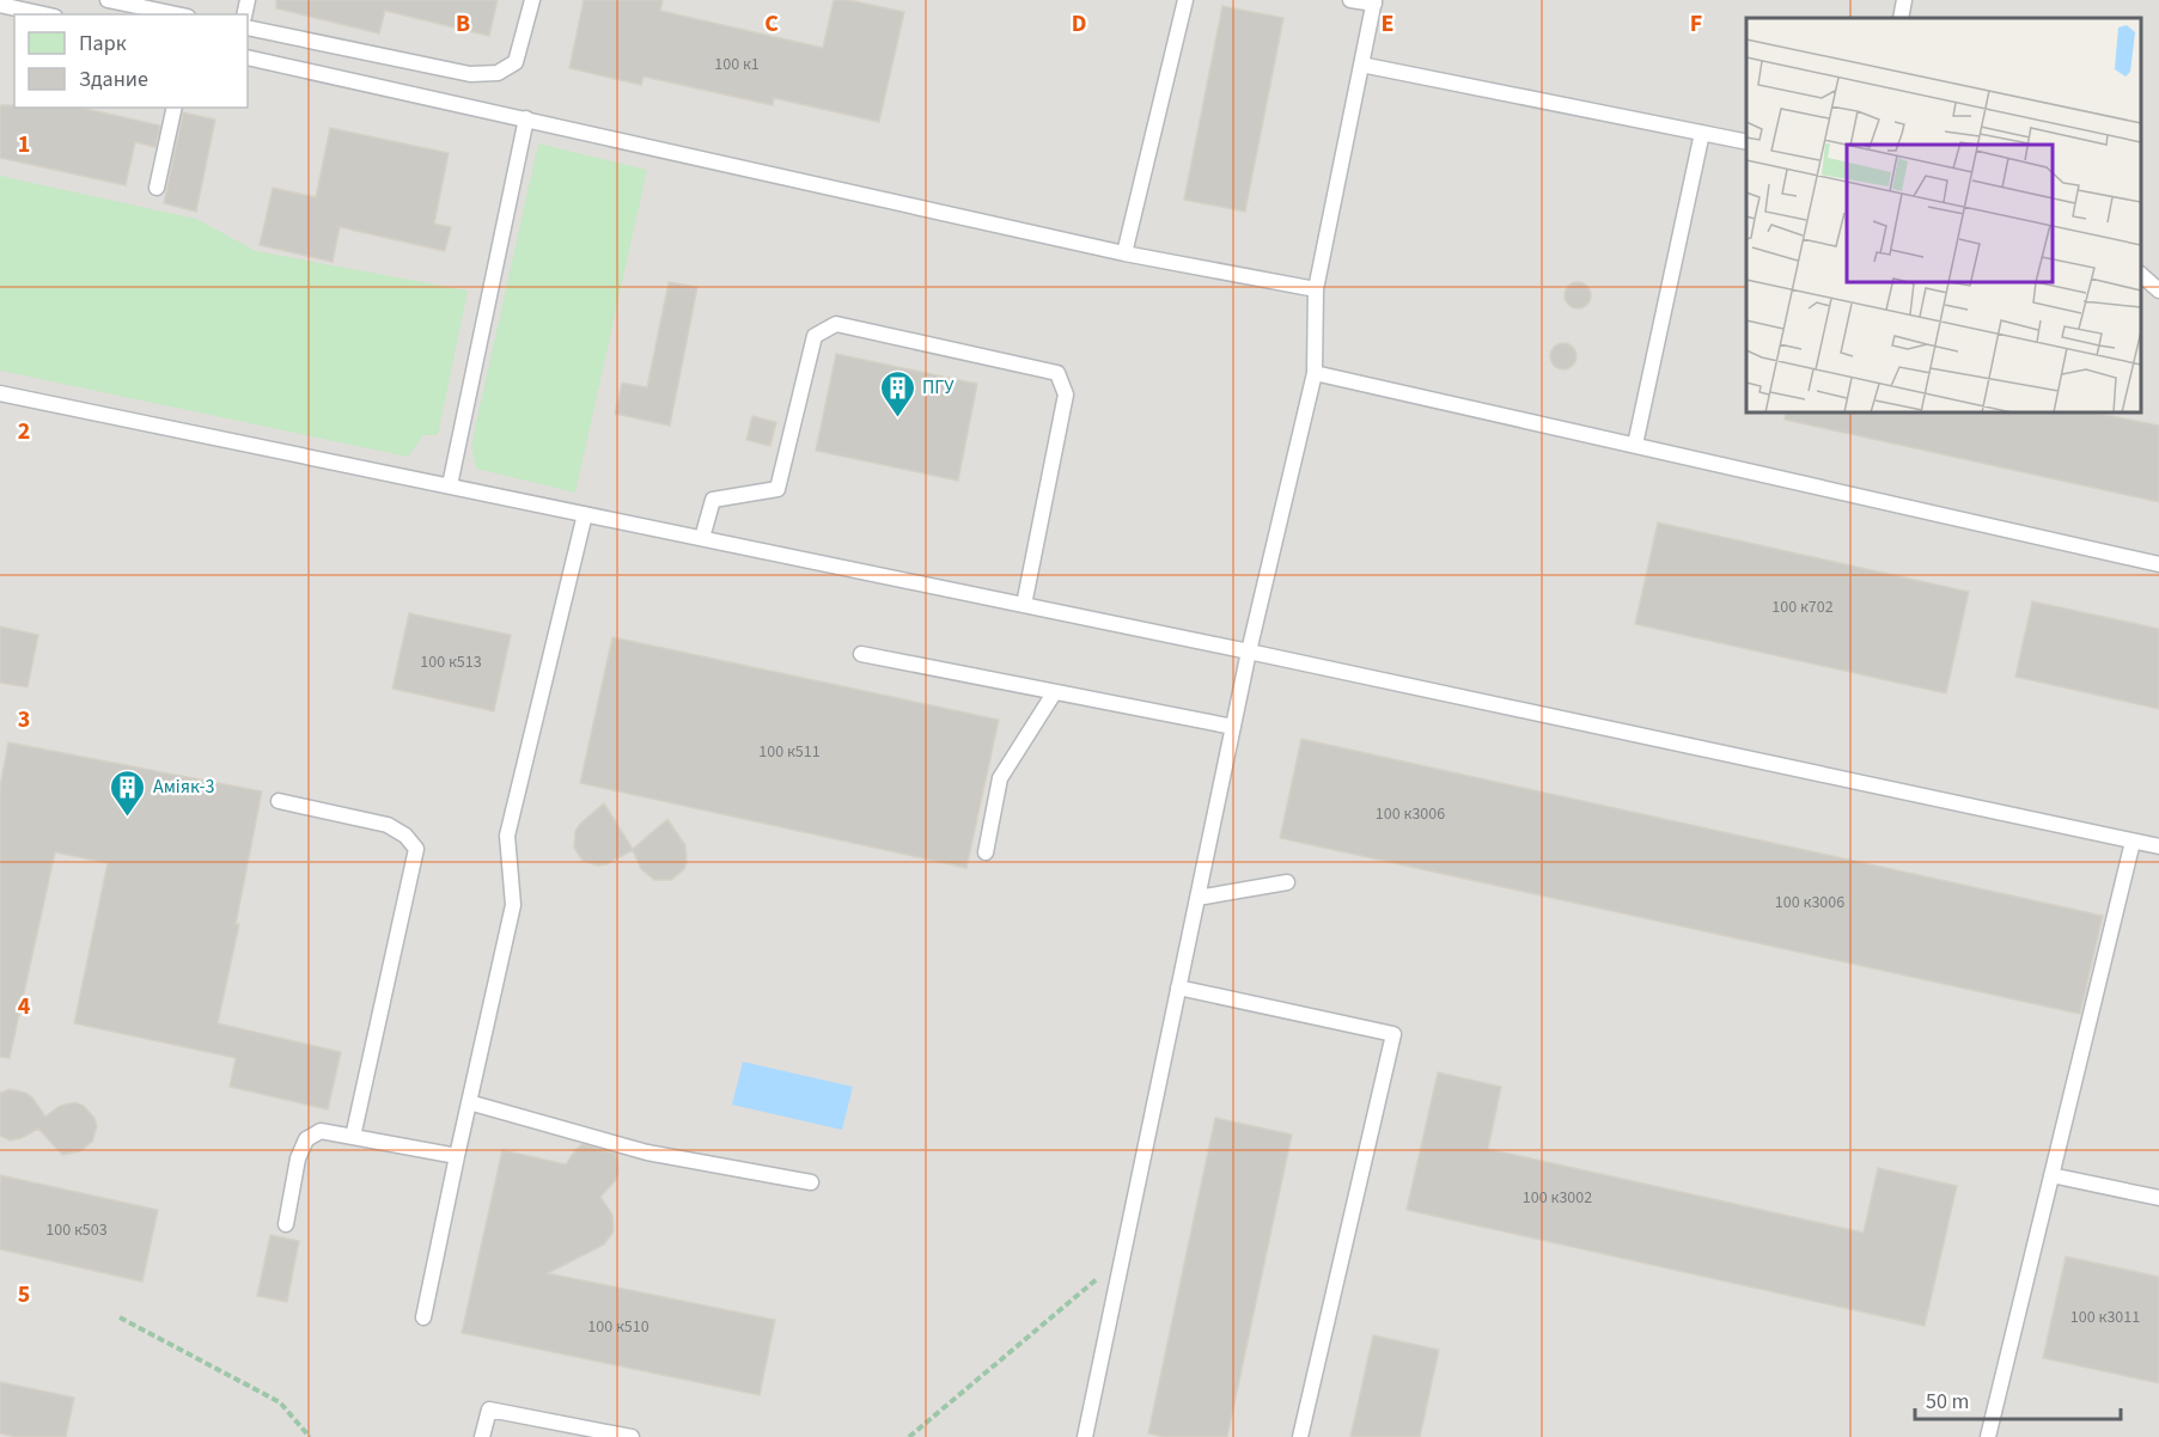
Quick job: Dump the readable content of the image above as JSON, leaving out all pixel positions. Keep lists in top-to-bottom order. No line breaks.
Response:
{"places":{"building":["ПГУ","Аміяк-3"]},"house_numbers":["100 к1","100 к702","100 к513","100 к511","100 к3006","100 к3006","100 к3002","100 к503","100 к3011","100 к510"],"legend":["Парк","Здание"],"scale_bar":"50 m","grid":{"columns":["B","C","D","E","F"],"rows":["1","2","3","4","5"]}}
